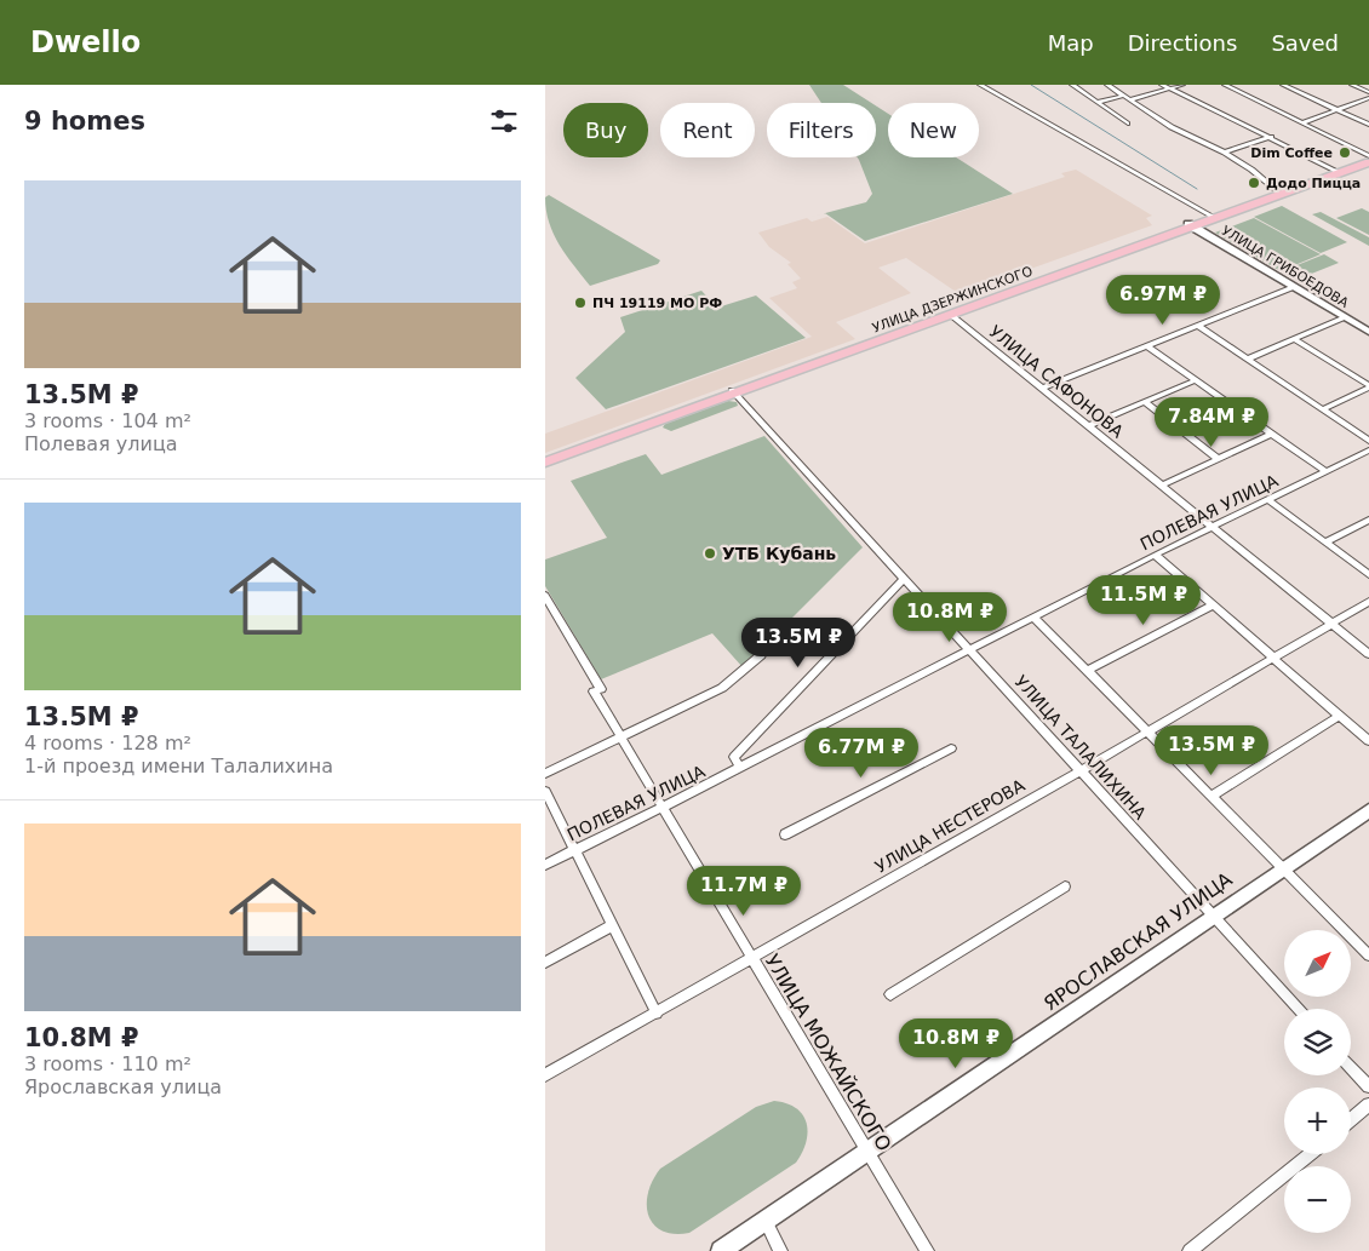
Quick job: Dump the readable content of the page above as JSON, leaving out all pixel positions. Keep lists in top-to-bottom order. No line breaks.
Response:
{"streets":{"main road":["УЛИЦА ДЗЕРЖИНСКОГО"],"street":["УЛИЦА ГРИБОЕДОВА","УЛИЦА САФОНОВА","ПОЛЕВАЯ УЛИЦА","УЛИЦА ТАЛАЛИХИНА","УЛИЦА НЕСТЕРОВА","ЯРОСЛАВСКАЯ УЛИЦА","УЛИЦА МОЖАЙСКОГО"]},"crossings":[["УЛИЦА ГРИБОЕДОВА","УЛИЦА ДЗЕРЖИНСКОГО"],["УЛИЦА ДЗЕРЖИНСКОГО","УЛИЦА САФОНОВА"],["УЛИЦА ДЗЕРЖИНСКОГО","УЛИЦА ТАЛАЛИХИНА"],["УЛИЦА САФОНОВА","ПОЛЕВАЯ УЛИЦА"],["УЛИЦА САФОНОВА","УЛИЦА НЕСТЕРОВА"],["ПОЛЕВАЯ УЛИЦА","УЛИЦА ТАЛАЛИХИНА"],["ПОЛЕВАЯ УЛИЦА","УЛИЦА МОЖАЙСКОГО"],["УЛИЦА ТАЛАЛИХИНА","УЛИЦА НЕСТЕРОВА"],["УЛИЦА ТАЛАЛИХИНА","ЯРОСЛАВСКАЯ УЛИЦА"],["УЛИЦА НЕСТЕРОВА","УЛИЦА МОЖАЙСКОГО"],["ЯРОСЛАВСКАЯ УЛИЦА","УЛИЦА МОЖАЙСКОГО"]],"places":["Dim Coffee","Додо Пицца","ПЧ 19119 МО РФ","УТБ Кубань"],"north":"top right","page":{"header":"Dwello","nav":["Map","Directions","Saved"],"heading":"9 homes","chip":["Buy","Rent","Filters","New"],"list":[{"name":"13.5M ₽","note":"3 rooms · 104 m² · Полевая улица"},{"name":"13.5M ₽","note":"4 rooms · 128 m² · 1-й проезд имени Талалихина"},{"name":"10.8M ₽","note":"3 rooms · 110 m² · Ярославская улица"}],"price":["6.97M ₽","7.84M ₽","11.5M ₽","10.8M ₽","13.5M ₽","13.5M ₽","6.77M ₽","11.7M ₽","10.8M ₽"],"map_buttons":["+","−"]}}
